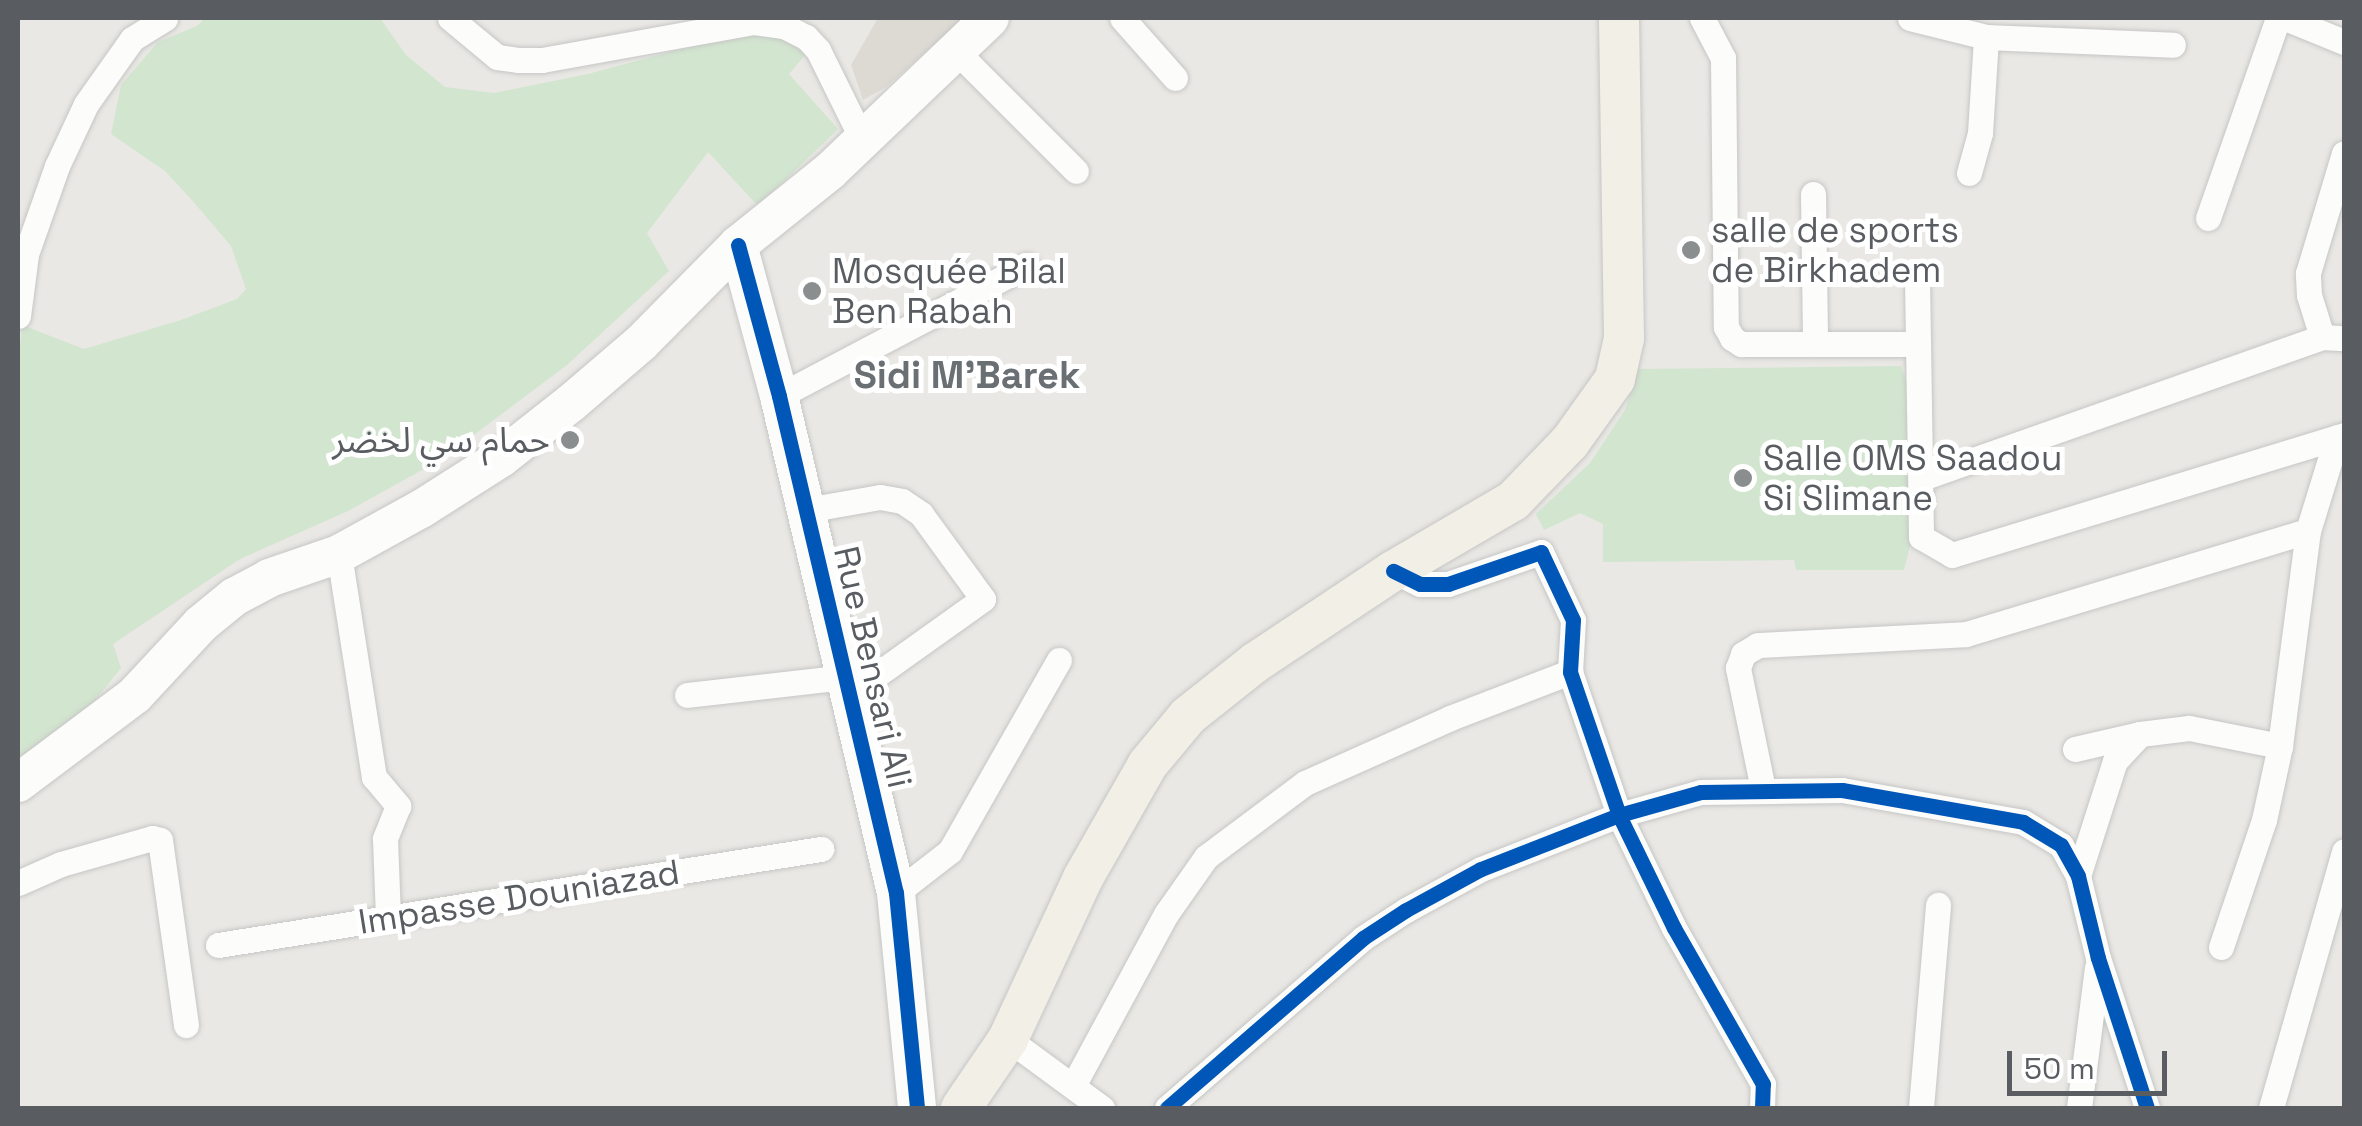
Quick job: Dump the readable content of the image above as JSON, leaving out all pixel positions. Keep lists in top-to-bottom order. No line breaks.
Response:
{"streets":{"main road":["Rue Bensari Ali"],"street":["Impasse Douniazad"]},"districts":["Sidi M'Barek"],"places":["salle de sports de Birkhadem","Mosquée Bilal Ben Rabah","حمام سي لخضر","Salle OMS Saadou Si Slimane"],"scale_bar":"50 m"}
